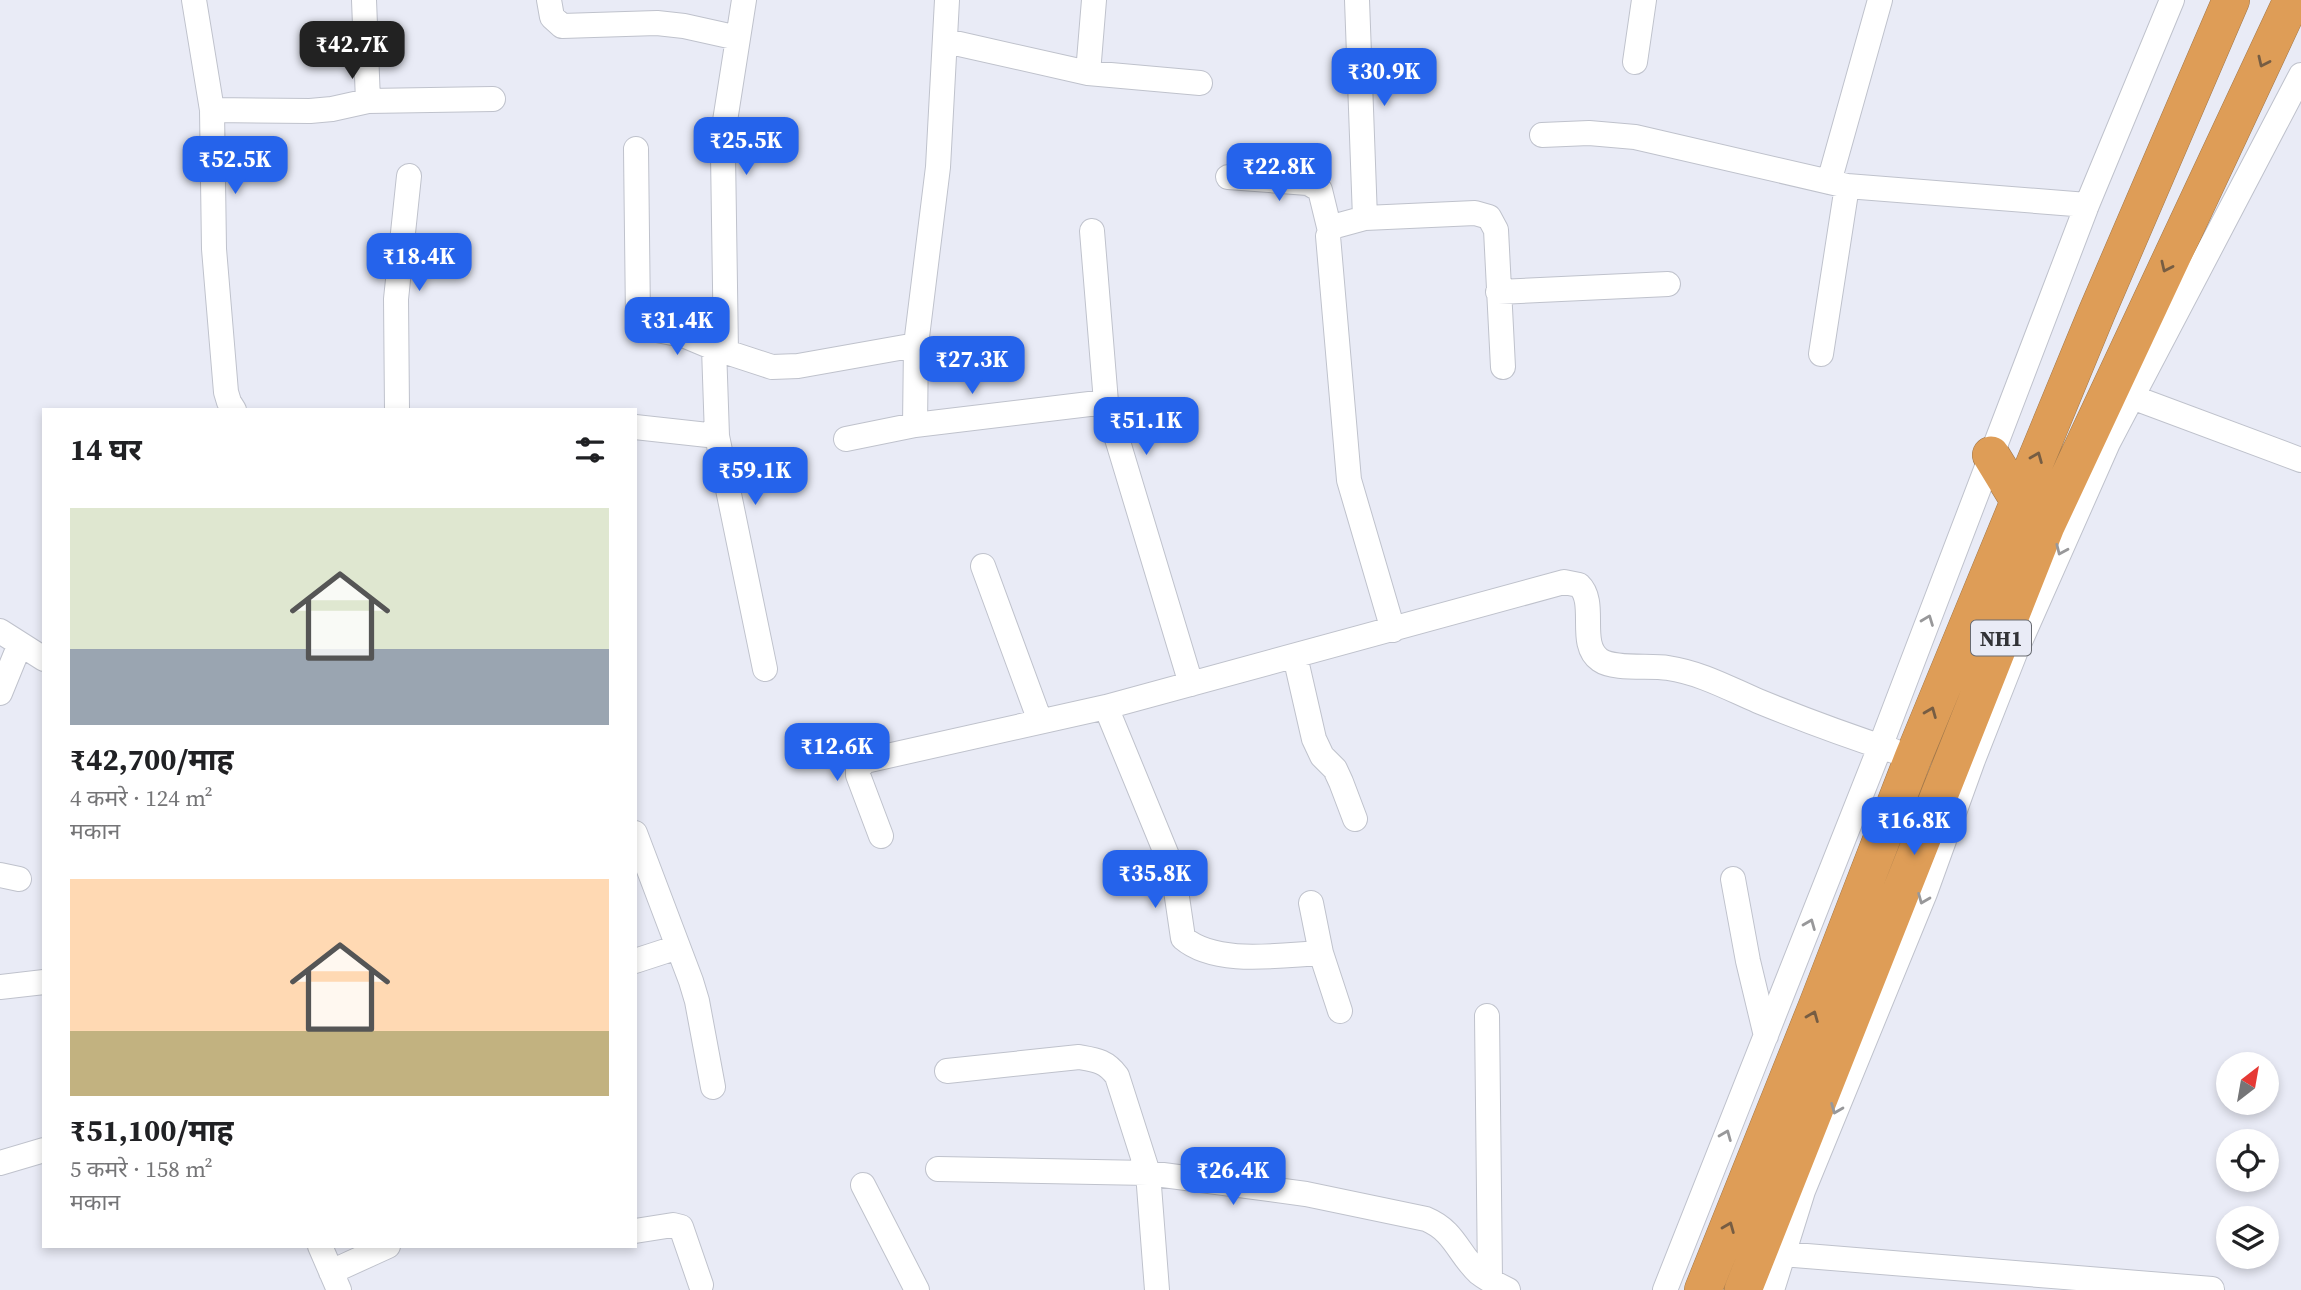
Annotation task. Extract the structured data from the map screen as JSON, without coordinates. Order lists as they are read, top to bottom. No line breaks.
{"streets":{"highway":["NH1"]},"north":"top right","page":{"price":["₹42.7K","₹30.9K","₹25.5K","₹52.5K","₹22.8K","₹18.4K","₹31.4K","₹27.3K","₹51.1K","₹59.1K","₹12.6K","₹16.8K","₹35.8K","₹26.4K"],"heading":"14 घर","list":[{"name":"₹42,700/माह","note":"4 कमरे · 124 m² · मकान"},{"name":"₹51,100/माह","note":"5 कमरे · 158 m² · मकान"}]}}
